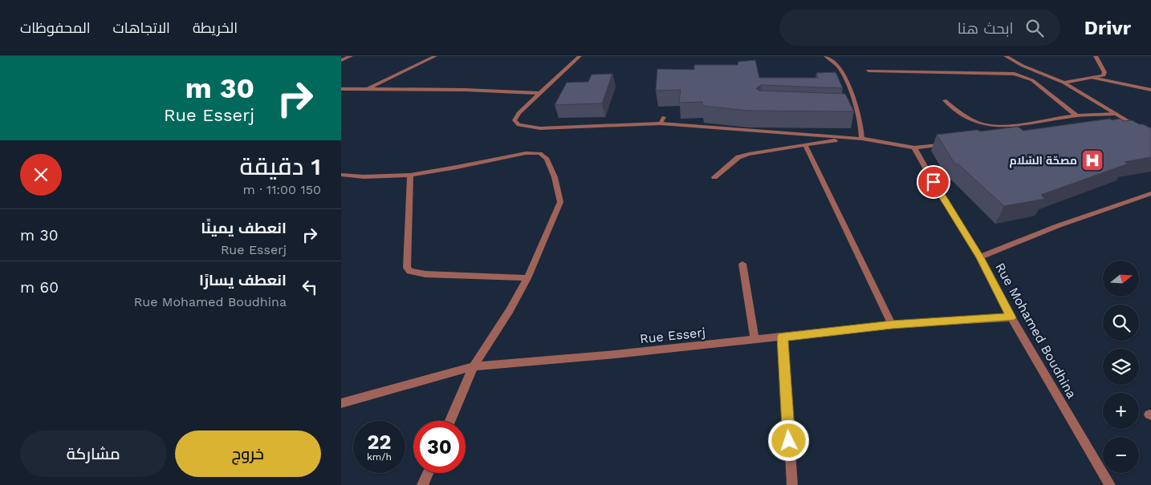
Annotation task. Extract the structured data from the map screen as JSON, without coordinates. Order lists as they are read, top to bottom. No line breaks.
{"streets":{"street":["Rue Mohamed Boudhina","Rue Esserj"]},"crossings":[["Rue Mohamed Boudhina","Rue Esserj"]],"places":{"hospital":["مصحّة السّلام"]},"north":"right","page":{"header":"Drivr","search":"ابحث هنا","nav":["الخريطة","الاتجاهات","المحفوظات"],"turn":["30 m","Rue Esserj"],"heading":["1 دقيقة","150 m · 11:00"],"list":[{"name":"انعطف يمينًا","note":"Rue Esserj","value":"30 m"},{"name":"انعطف يسارًا","note":"Rue Mohamed Boudhina","value":"60 m"}],"map_buttons":["+","−"],"speed":"22 km/h","limit":"30","buttons":["خروج","مشاركة"]}}
